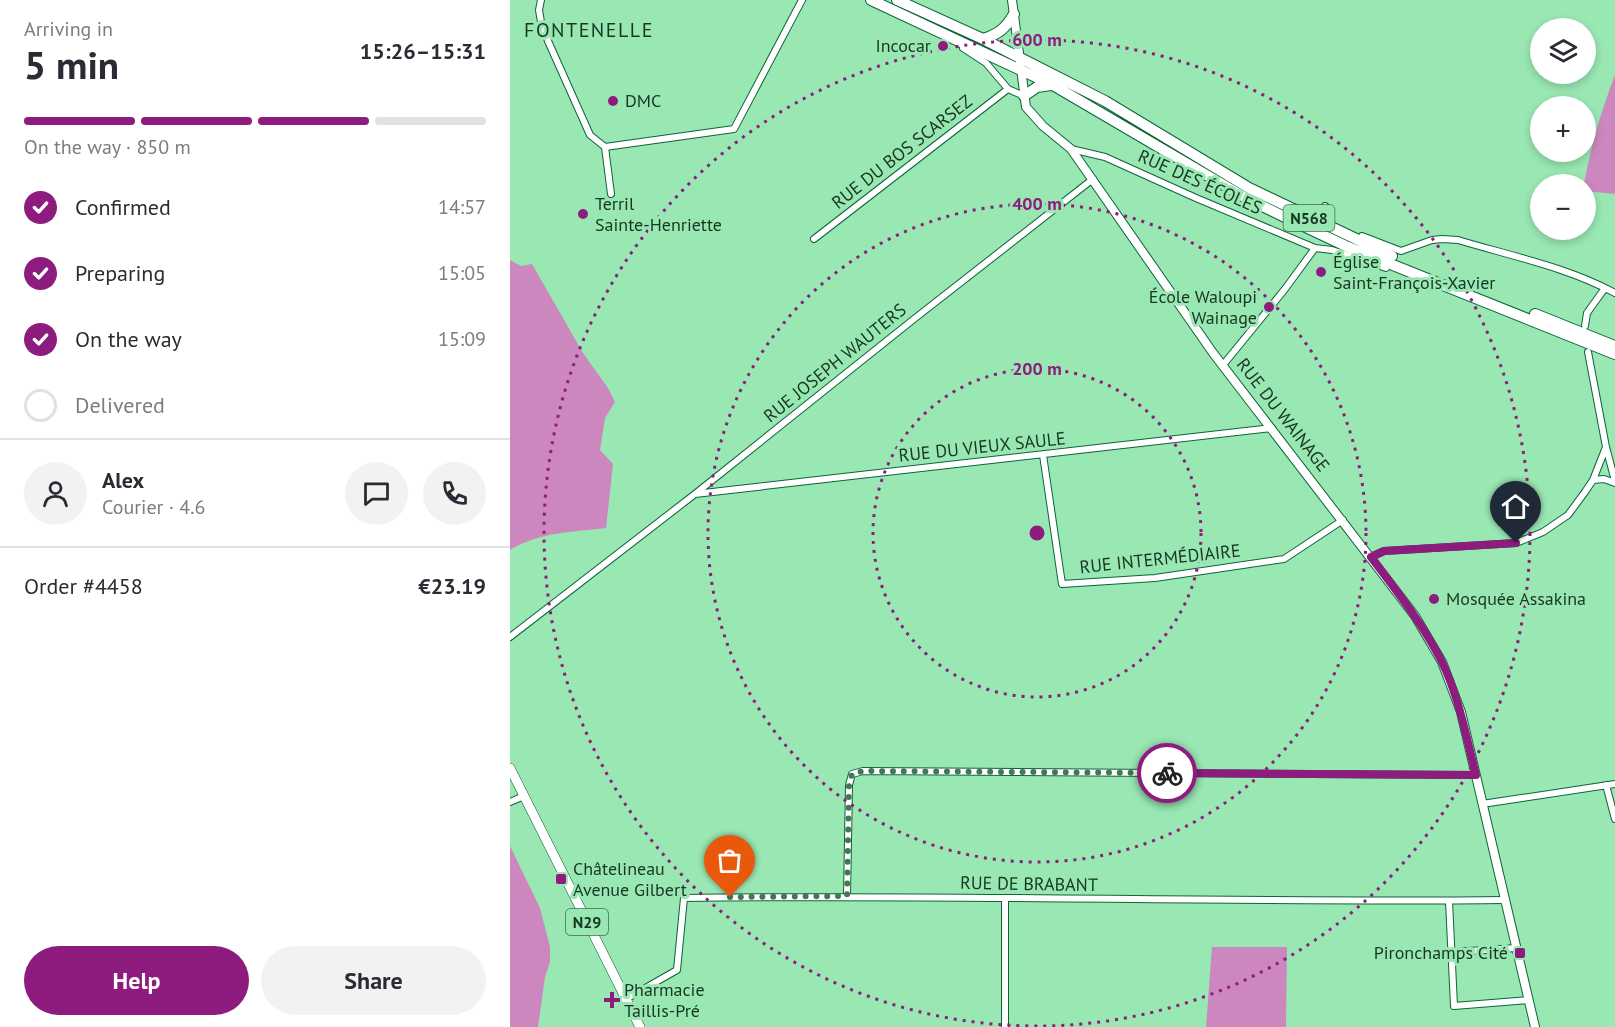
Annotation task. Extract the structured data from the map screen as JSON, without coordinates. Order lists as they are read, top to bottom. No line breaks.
{"streets":{"highway":["N568"],"main road":["N29"],"street":["RUE DU BOS SCARSEZ","RUE DES ÉCOLES","RUE JOSEPH WAUTERS","RUE DU WAINAGE","RUE DU VIEUX SAULE","RUE INTERMÉDIAIRE","RUE DE BRABANT"]},"crossings":[["RUE DES ÉCOLES","RUE DU WAINAGE"],["N568","RUE DU WAINAGE"],["RUE JOSEPH WAUTERS","RUE DU WAINAGE"],["RUE JOSEPH WAUTERS","RUE DU VIEUX SAULE"],["RUE DU WAINAGE","RUE DU VIEUX SAULE"],["RUE DU WAINAGE","RUE INTERMÉDIAIRE"],["RUE DU WAINAGE","RUE DE BRABANT"],["RUE DU VIEUX SAULE","RUE INTERMÉDIAIRE"],["RUE DE BRABANT","N29"]],"districts":["FONTENELLE"],"places":{"other":["Incocar","DMC","Terril Sainte-Henriette","Église Saint-François-Xavier","École Waloupi Wainage","Mosquée Assakina"],"transit":["Châtelineau Avenue Gilbert","Pironchamps Cité"],"health":["Pharmacie Taillis-Pré"]},"page":{"heading":["5 min","Arriving in","15:26–15:31"],"panel":["Alex","Courier · 4.6","Order #4458","€23.19"],"map_buttons":["+","−"],"bar":"On the way · 850 m","list":[["Confirmed","14:57"],["Preparing","15:05"],["On the way","15:09"],"Delivered"],"buttons":["Help","Share"]},"rings":["600 m","400 m","200 m"]}
